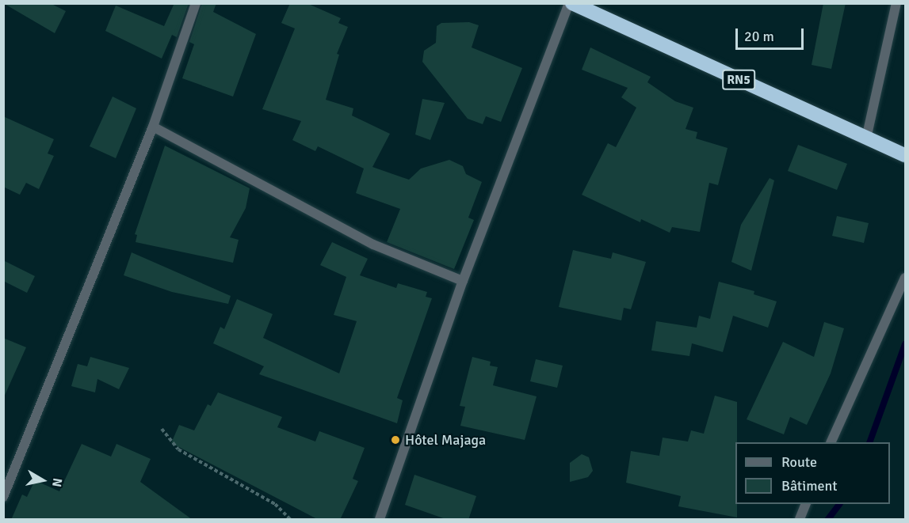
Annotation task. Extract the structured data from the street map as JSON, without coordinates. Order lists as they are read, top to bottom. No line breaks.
{"streets":{"highway":["RN5"]},"places":["Hôtel Majaga"],"legend":["Route","Bâtiment"],"scale_bar":"20 m","north":"right"}
